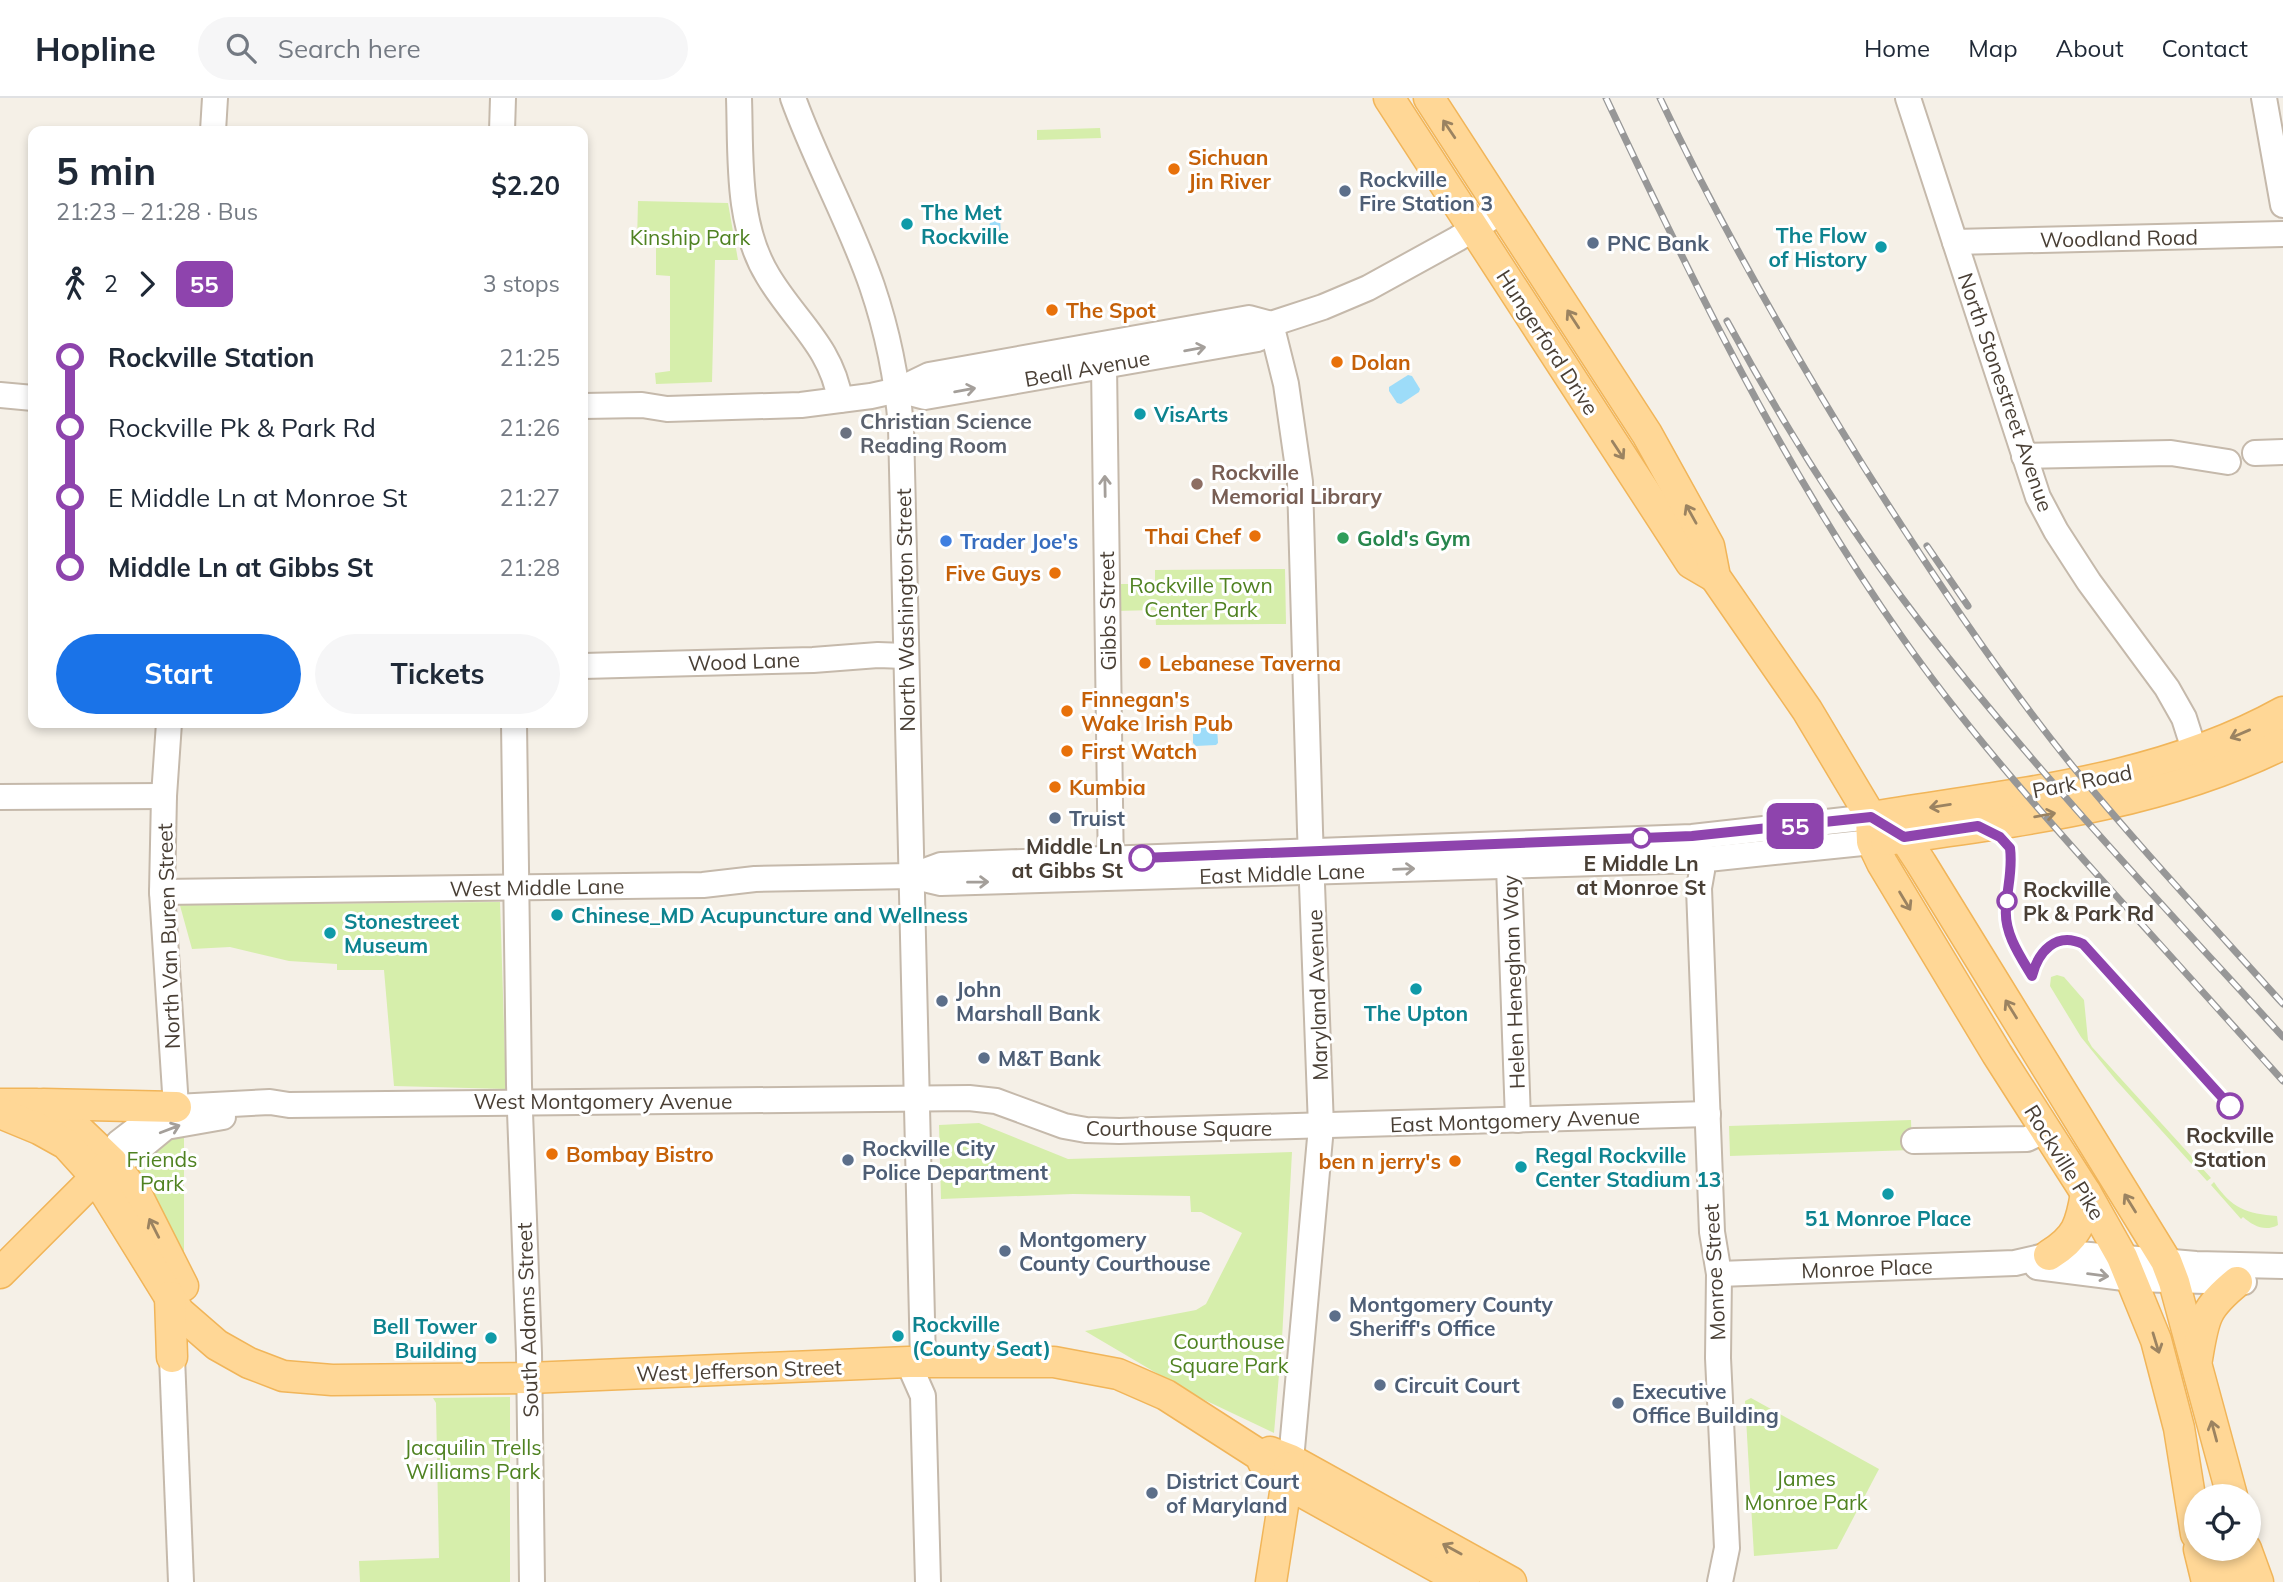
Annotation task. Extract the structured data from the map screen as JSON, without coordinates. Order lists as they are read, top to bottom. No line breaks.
{"streets":{"main road":["Hungerford Drive","Park Road","Maryland Avenue","Rockville Pike","West Jefferson Street"],"street":["Woodland Road","Beall Avenue","North Stonestreet Avenue","North Washington Street","Gibbs Street","Wood Lane","East Middle Lane","West Middle Lane","North Van Buren Street","Helen Heneghan Way","West Montgomery Avenue","East Montgomery Avenue","Courthouse Square","Monroe Place","Monroe Street","South Adams Street"]},"crossings":[["Woodland Road","North Stonestreet Avenue"],["Hungerford Drive","Beall Avenue"],["Hungerford Drive","Park Road"],["Hungerford Drive","East Middle Lane"],["Hungerford Drive","Rockville Pike"],["Beall Avenue","North Washington Street"],["Beall Avenue","Gibbs Street"],["Beall Avenue","Maryland Avenue"],["North Stonestreet Avenue","Park Road"],["North Washington Street","Wood Lane"],["North Washington Street","East Middle Lane"],["North Washington Street","West Middle Lane"],["North Washington Street","West Montgomery Avenue"],["North Washington Street","Courthouse Square"],["North Washington Street","West Jefferson Street"],["Gibbs Street","East Middle Lane"],["Park Road","East Middle Lane"],["Park Road","Rockville Pike"],["East Middle Lane","West Middle Lane"],["East Middle Lane","Helen Heneghan Way"],["East Middle Lane","Maryland Avenue"],["East Middle Lane","Rockville Pike"],["East Middle Lane","Monroe Street"],["West Middle Lane","North Van Buren Street"],["West Middle Lane","South Adams Street"],["North Van Buren Street","West Montgomery Avenue"],["Helen Heneghan Way","East Montgomery Avenue"],["Maryland Avenue","East Montgomery Avenue"],["Maryland Avenue","Courthouse Square"],["Maryland Avenue","West Jefferson Street"],["West Montgomery Avenue","Courthouse Square"],["West Montgomery Avenue","South Adams Street"],["West Montgomery Avenue","West Jefferson Street"],["East Montgomery Avenue","Courthouse Square"],["East Montgomery Avenue","Monroe Street"],["Rockville Pike","Monroe Place"],["Monroe Place","Monroe Street"],["South Adams Street","West Jefferson Street"]],"one_way":["Gibbs Street"],"parks":["Kinship Park","Rockville Town Center Park","Friends Park","Courthouse Square Park","Jacquilin Trells Williams Park","James Monroe Park"],"places":["Sichuan Jin River","Rockville Fire Station 3","The Met Rockville","PNC Bank","The Flow of History","The Spot","Dolan","VisArts","Christian Science Reading Room","Rockville Memorial Library","Thai Chef","Gold's Gym","Trader Joe's","Five Guys","Lebanese Taverna","Finnegan's Wake Irish Pub","First Watch","Kumbia","Truist","E Middle Ln at Monroe St","Middle Ln at Gibbs St","Rockville Pk & Park Rd","Chinese_MD Acupuncture and Wellness","Stonestreet Museum","The Upton","John Marshall Bank","M&T Bank","Rockville Station","Bombay Bistro","Rockville City Police Department","ben n jerry's","Regal Rockville Center Stadium 13","51 Monroe Place","Montgomery County Courthouse","Montgomery County Sheriff's Office","Rockville (County Seat)","Bell Tower Building","Circuit Court","Executive Office Building","District Court of Maryland"],"lines":["bus line 55"],"page":{"header":"Hopline","search":"Search here","nav":["Home","Map","About","Contact"],"on_map":"55","heading":["5 min","21:23 – 21:28 · Bus","$2.20"],"legs":["2","55","3 stops"],"list":[{"name":"Rockville Station","value":"21:25"},{"name":"Rockville Pk & Park Rd","value":"21:26"},{"name":"E Middle Ln at Monroe St","value":"21:27"},{"name":"Middle Ln at Gibbs St","value":"21:28"}],"buttons":["Start","Tickets"]}}
